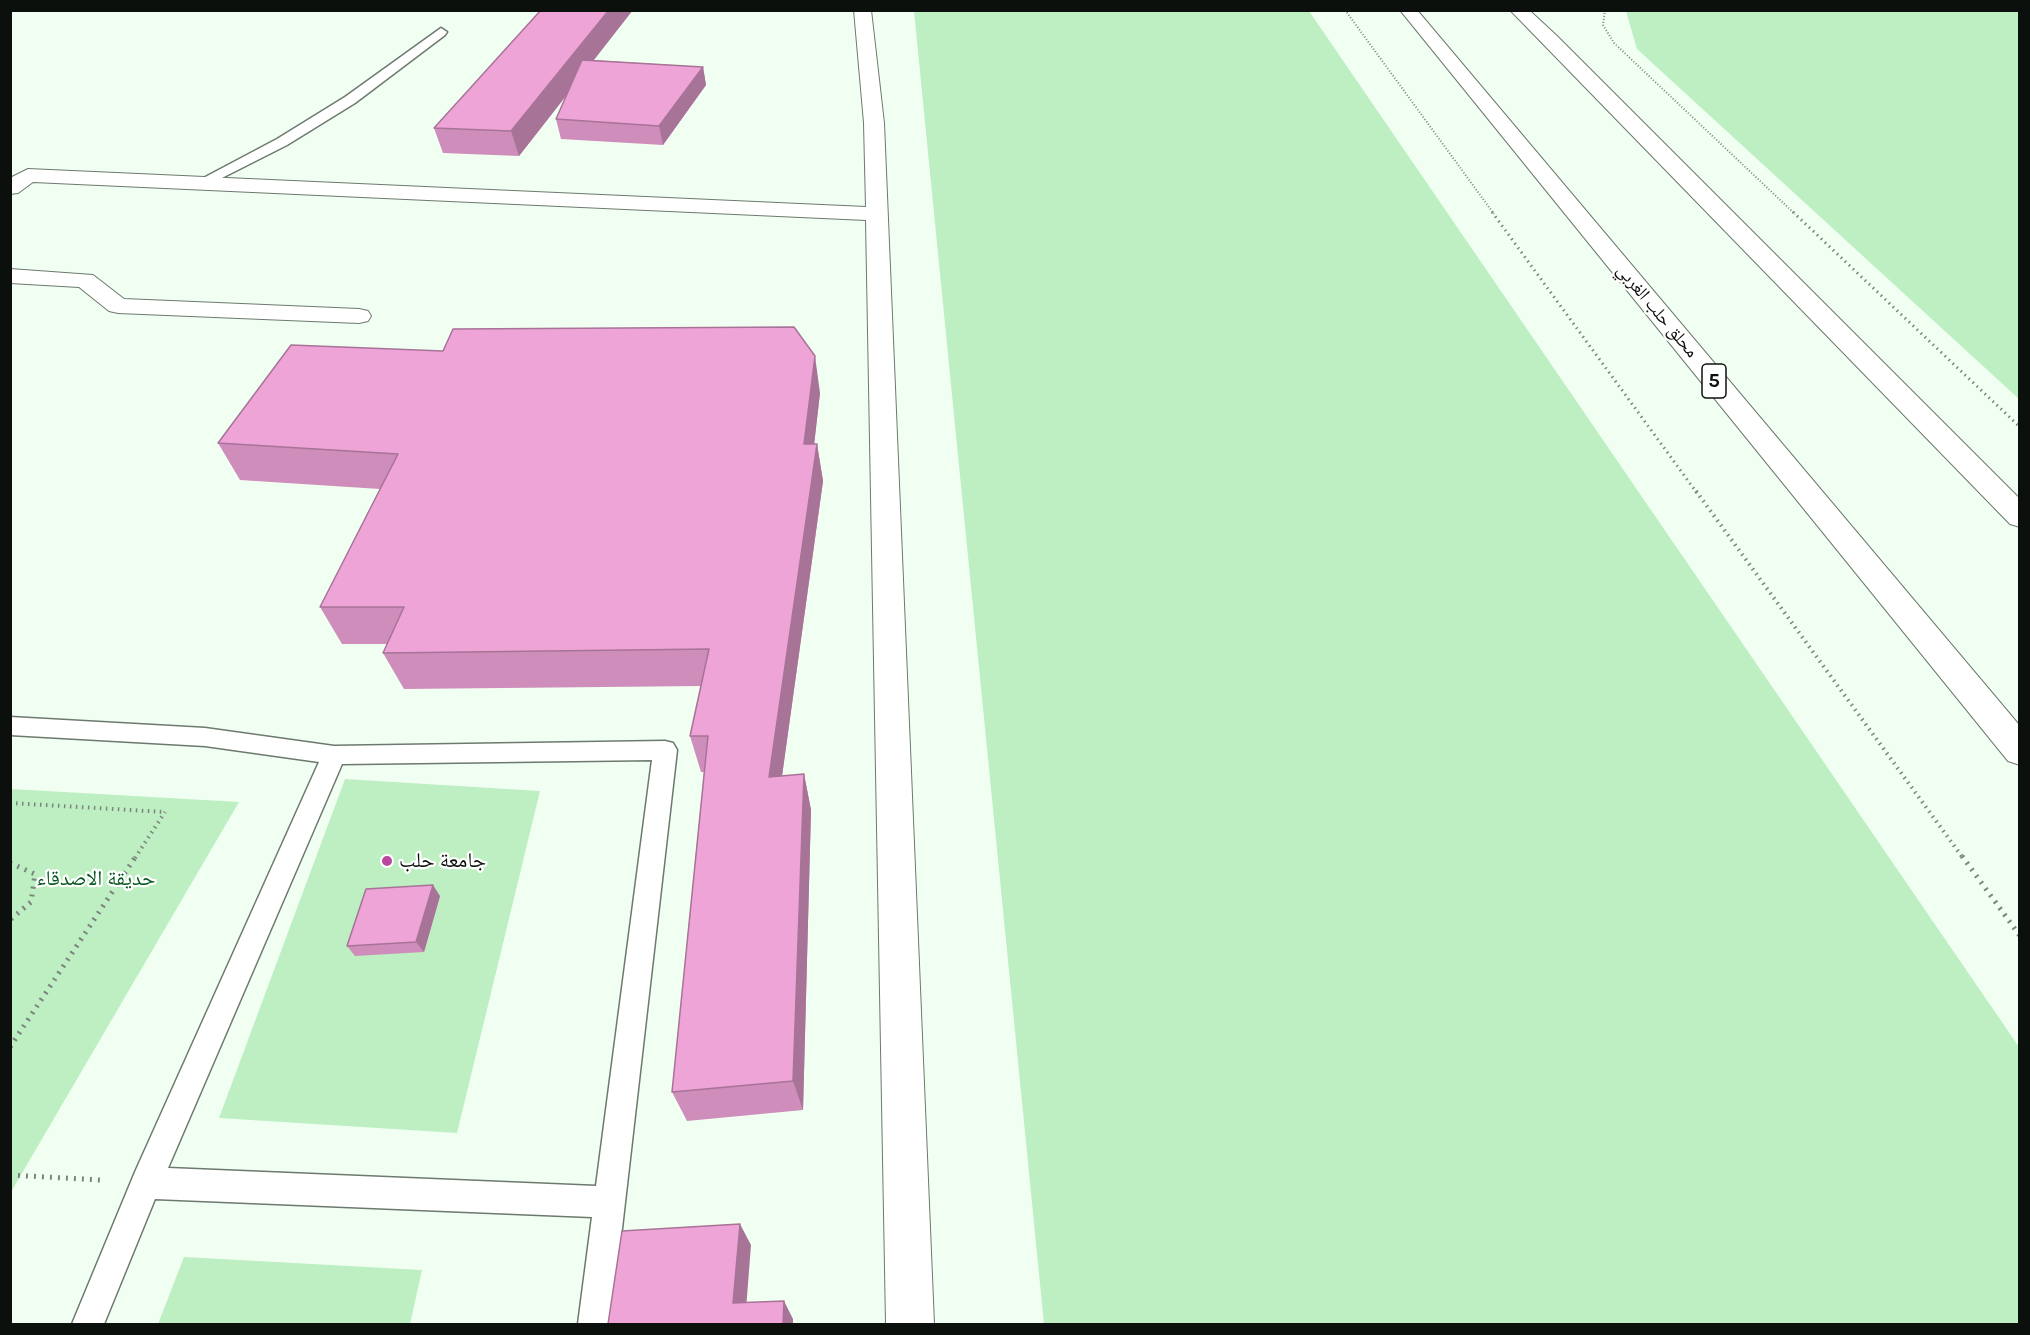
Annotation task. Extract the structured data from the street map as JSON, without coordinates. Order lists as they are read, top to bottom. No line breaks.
{"streets":{"main road":["محلق حلب الغربي","5"]},"parks":["حديقة الاصدقاء"],"places":["جامعة حلب"]}
